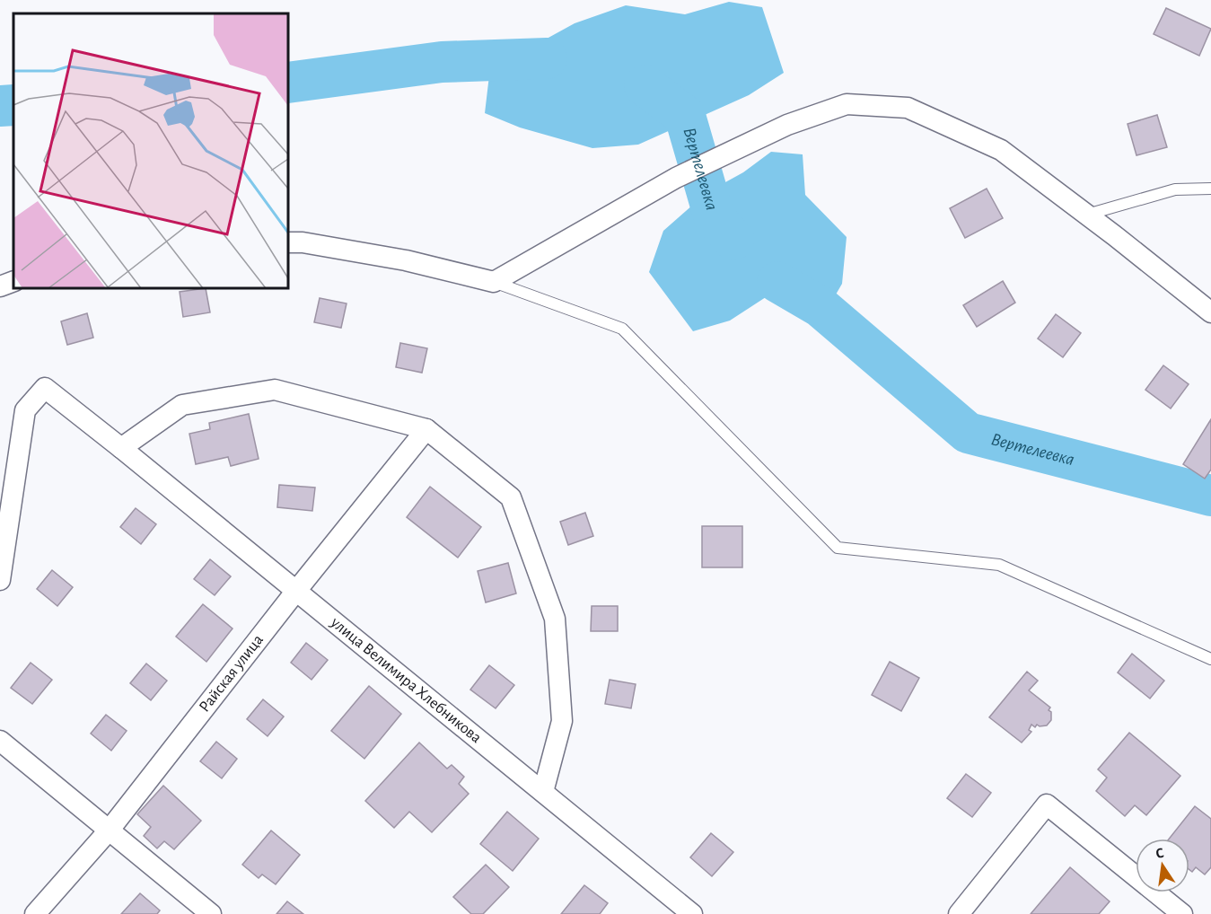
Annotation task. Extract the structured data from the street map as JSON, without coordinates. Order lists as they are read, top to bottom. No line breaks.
{"streets":{"street":["Райская улица","улица Велимира Хлебникова"]},"crossings":[["Райская улица","улица Велимира Хлебникова"]],"water":["Вертелеевка"],"north":"top"}
